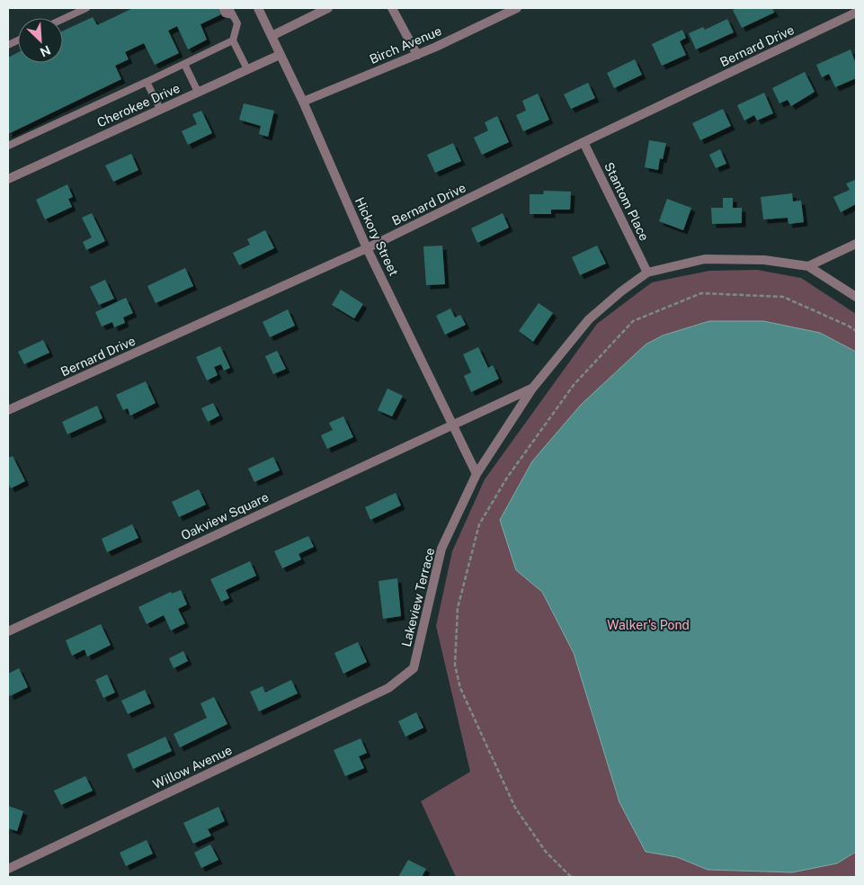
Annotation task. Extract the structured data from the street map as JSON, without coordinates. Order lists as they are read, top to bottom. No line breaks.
{"streets":{"street":["Birch Avenue","Bernard Drive","Cherokee Drive","Stantom Place","Hickory Street","Oakview Square","Lakeview Terrace","Willow Avenue"]},"crossings":[["Birch Avenue","Hickory Street"],["Bernard Drive","Stantom Place"],["Bernard Drive","Hickory Street"],["Cherokee Drive","Hickory Street"],["Stantom Place","Lakeview Terrace"],["Hickory Street","Oakview Square"],["Hickory Street","Lakeview Terrace"],["Oakview Square","Lakeview Terrace"],["Lakeview Terrace","Willow Avenue"]],"parks":["Walker's Pond"],"north":"bottom right"}
